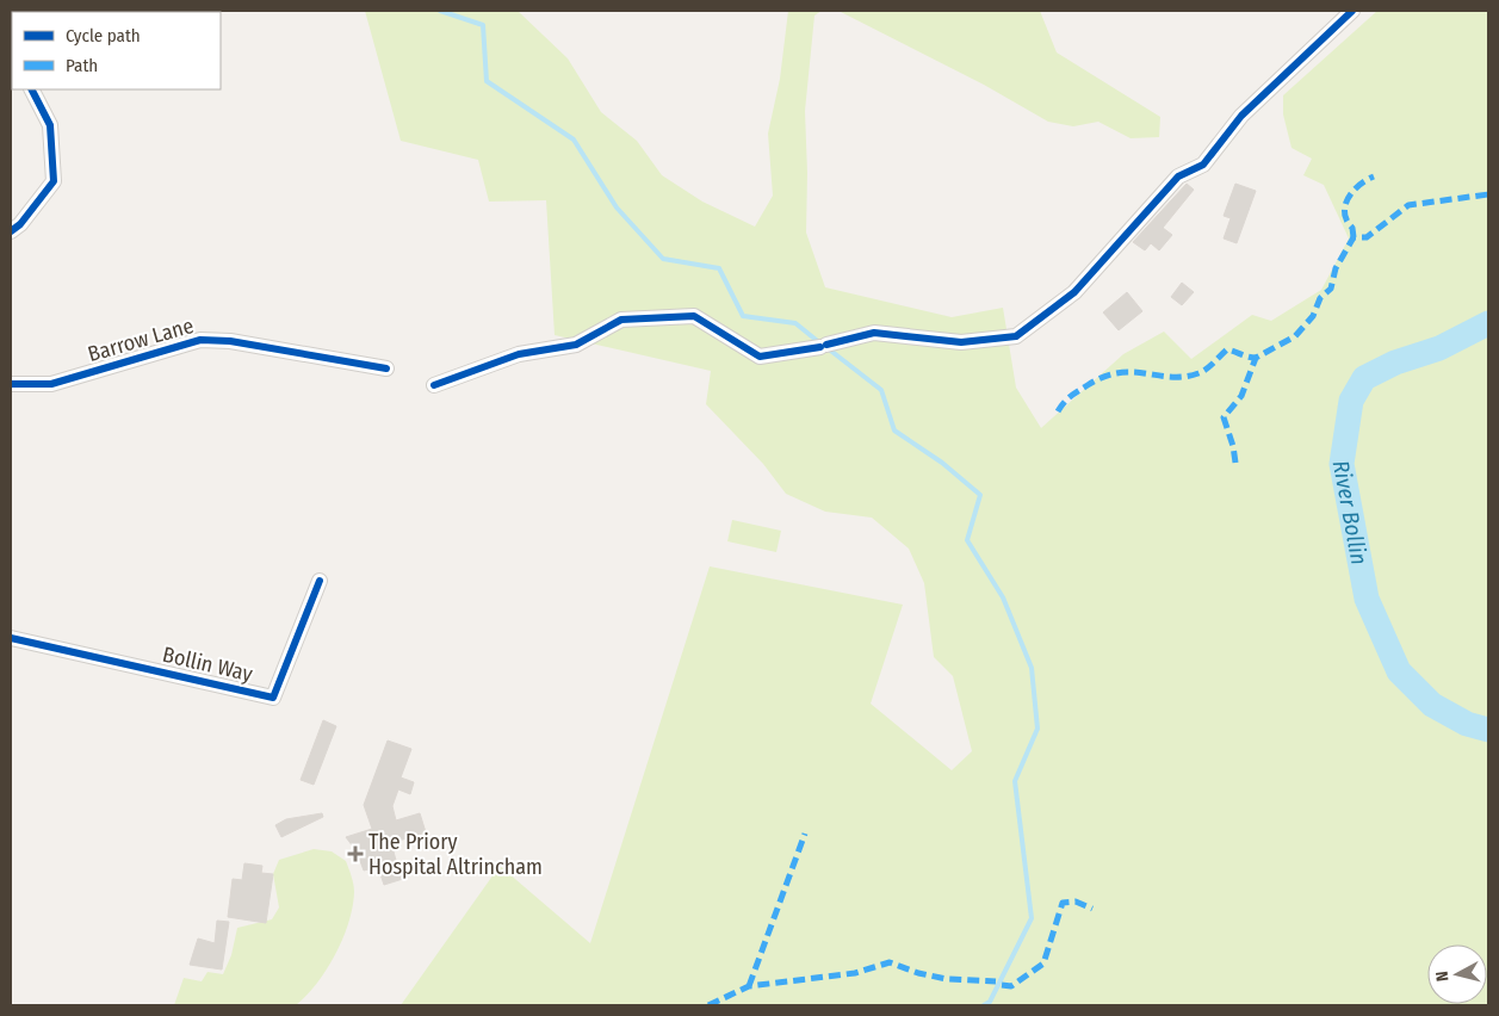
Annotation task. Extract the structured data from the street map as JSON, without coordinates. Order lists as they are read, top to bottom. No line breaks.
{"streets":{"street":["Barrow Lane","Bollin Way"]},"water":["River Bollin"],"places":{"health":["The Priory Hospital Altrincham"]},"legend":["Cycle path","Path"],"north":"left"}
